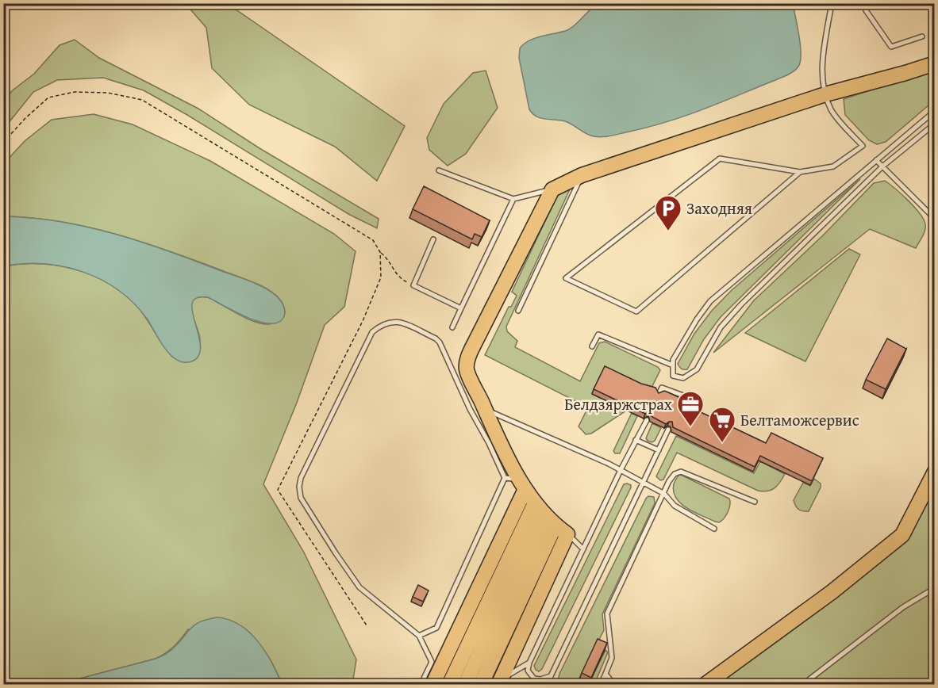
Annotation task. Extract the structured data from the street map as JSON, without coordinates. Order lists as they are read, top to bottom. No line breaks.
{"places":{"parking":["Заходняя"],"office":["Белдзяржстрах"],"supermarket":["Белтаможсервис"]}}
